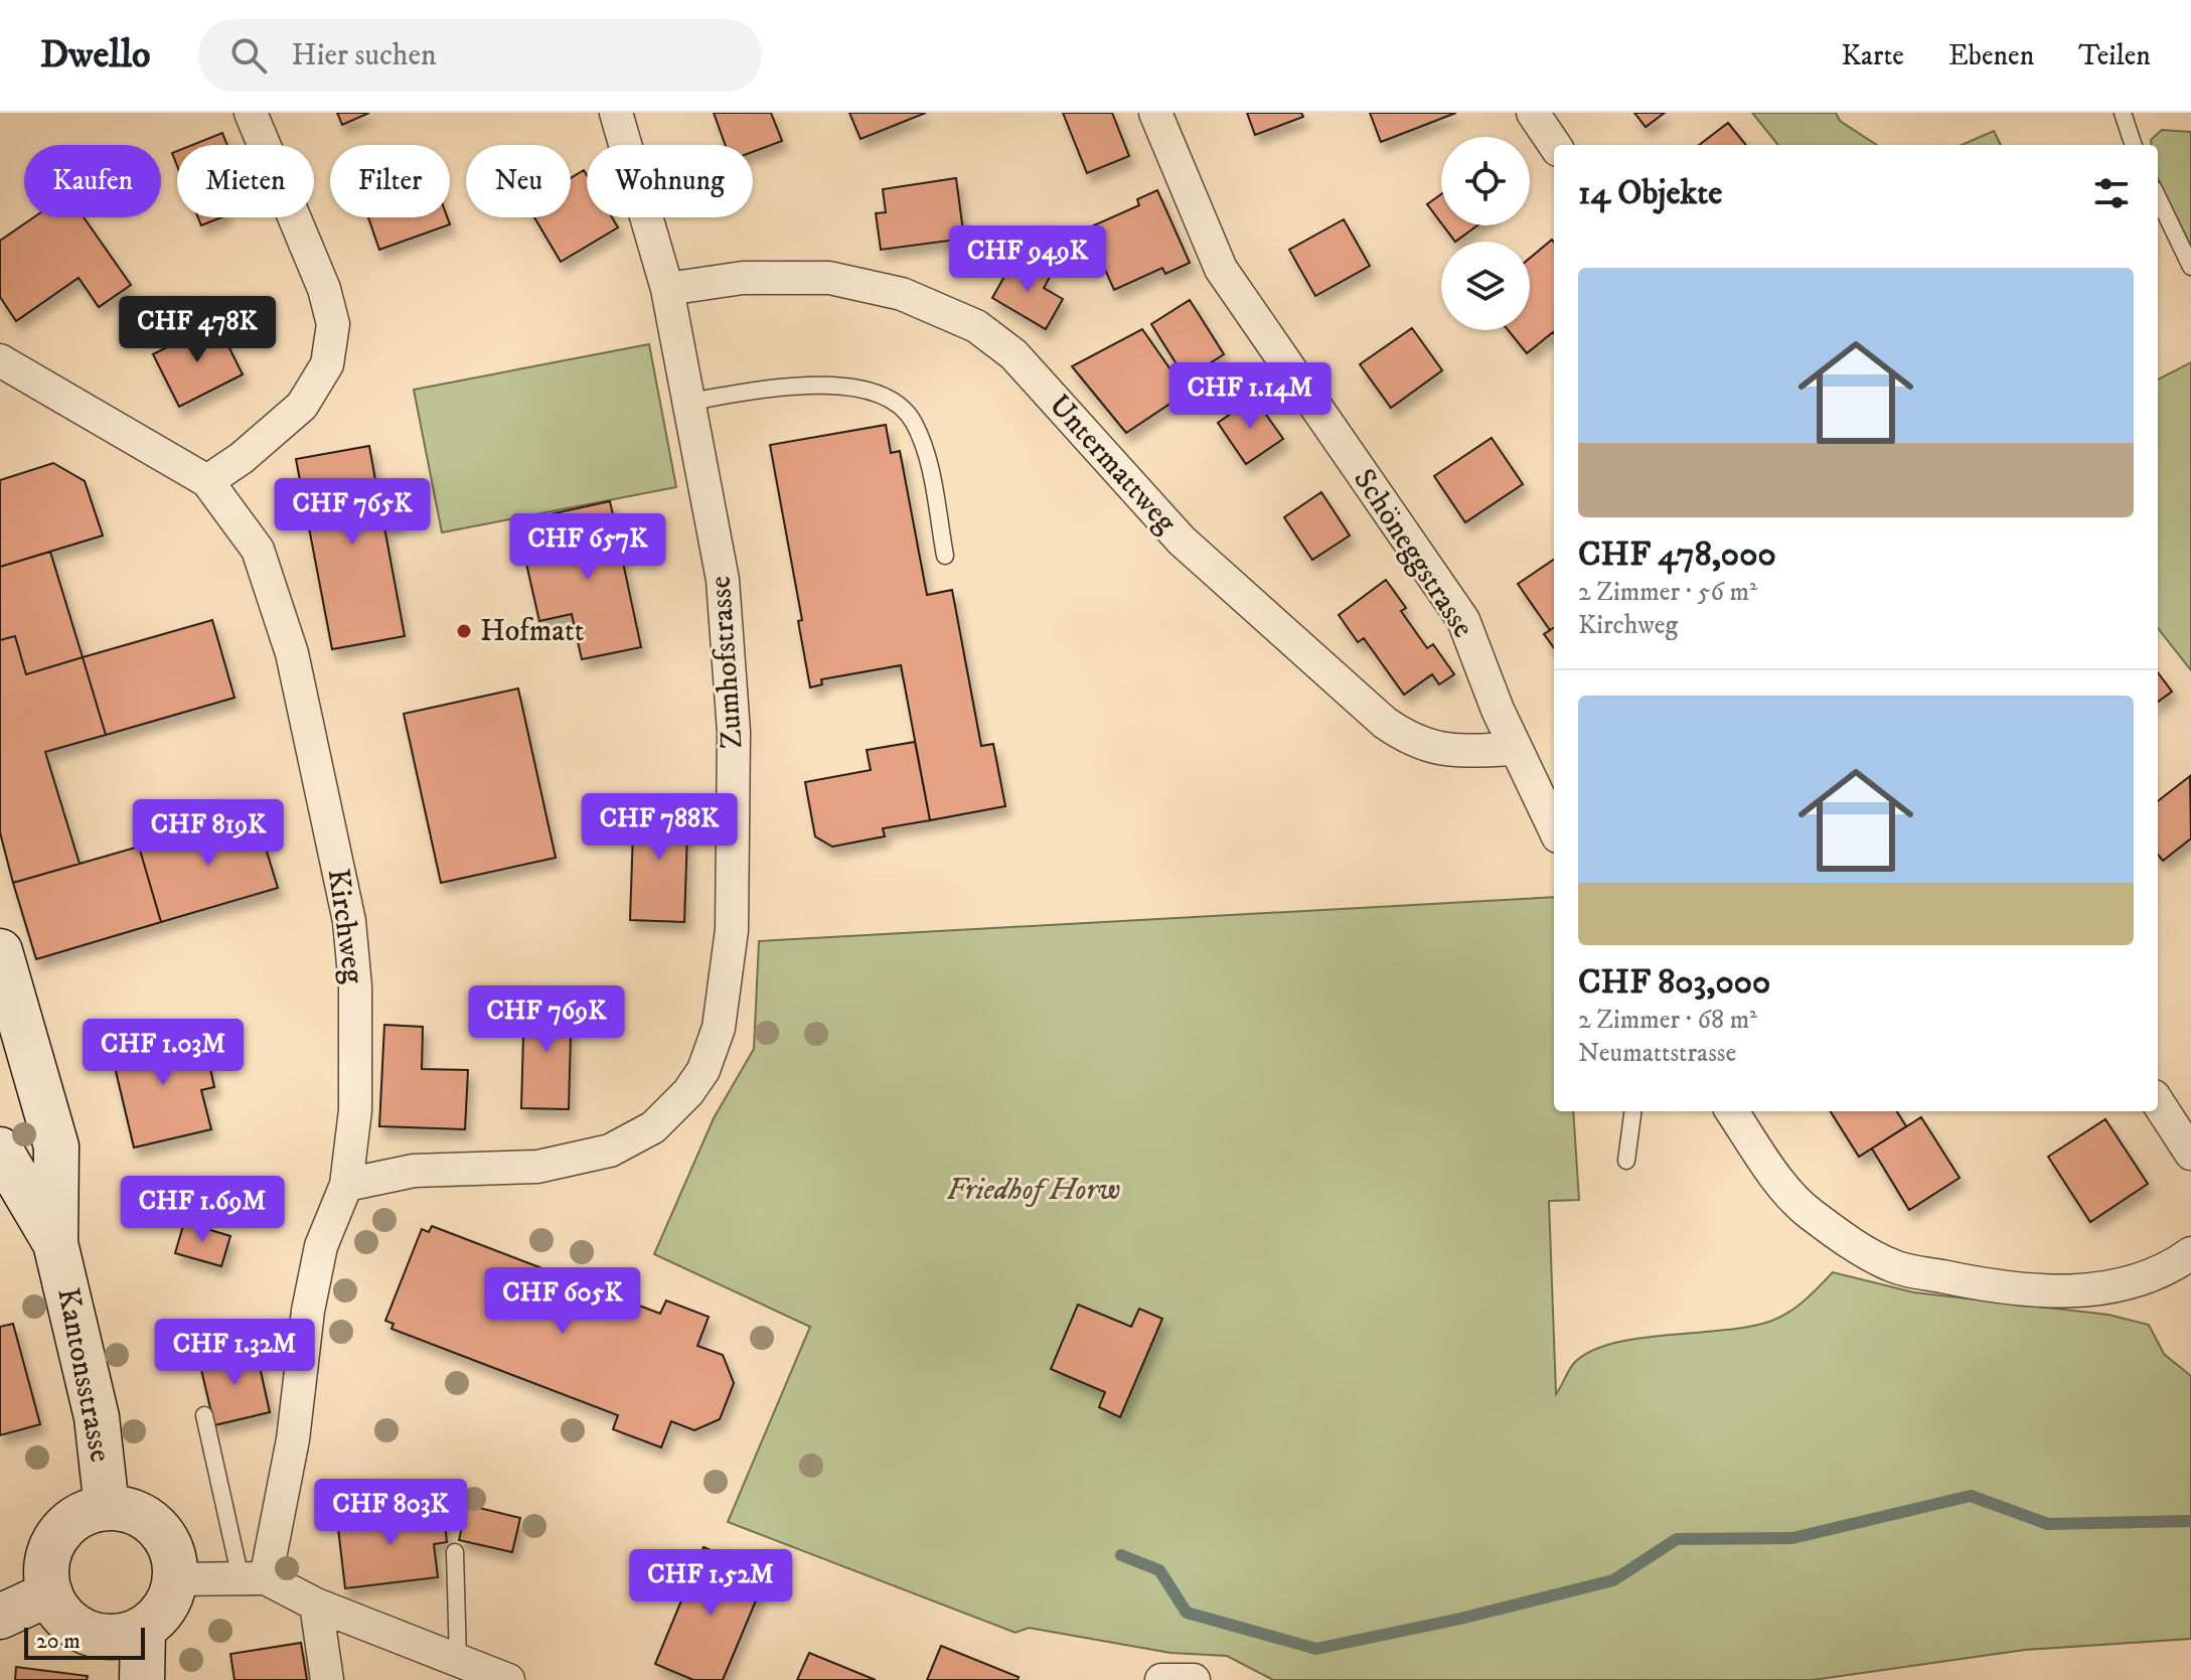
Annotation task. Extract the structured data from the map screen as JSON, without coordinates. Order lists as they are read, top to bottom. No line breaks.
{"streets":{"main road":["Kantonsstrasse"],"street":["Untermattweg","Schöneggstrasse","Zumhofstrasse","Kirchweg"]},"crossings":[["Untermattweg","Schöneggstrasse"],["Untermattweg","Zumhofstrasse"],["Zumhofstrasse","Kirchweg"]],"parks":["Friedhof Horw"],"places":["Hofmatt"],"scale_bar":"20 m","page":{"header":"Dwello","search":"Hier suchen","nav":["Karte","Ebenen","Teilen"],"chip":["Kaufen","Mieten","Filter","Neu","Wohnung"],"heading":"14 Objekte","price":["CHF 949K","CHF 478K","CHF 1.14M","CHF 765K","CHF 657K","CHF 788K","CHF 819K","CHF 769K","CHF 1.03M","CHF 1.69M","CHF 605K","CHF 1.32M","CHF 803K","CHF 1.52M"],"list":[{"name":"CHF 478,000","note":"2 Zimmer · 56 m² · Kirchweg"},{"name":"CHF 803,000","note":"2 Zimmer · 68 m² · Neumattstrasse"}],"scale":"20 m"}}
